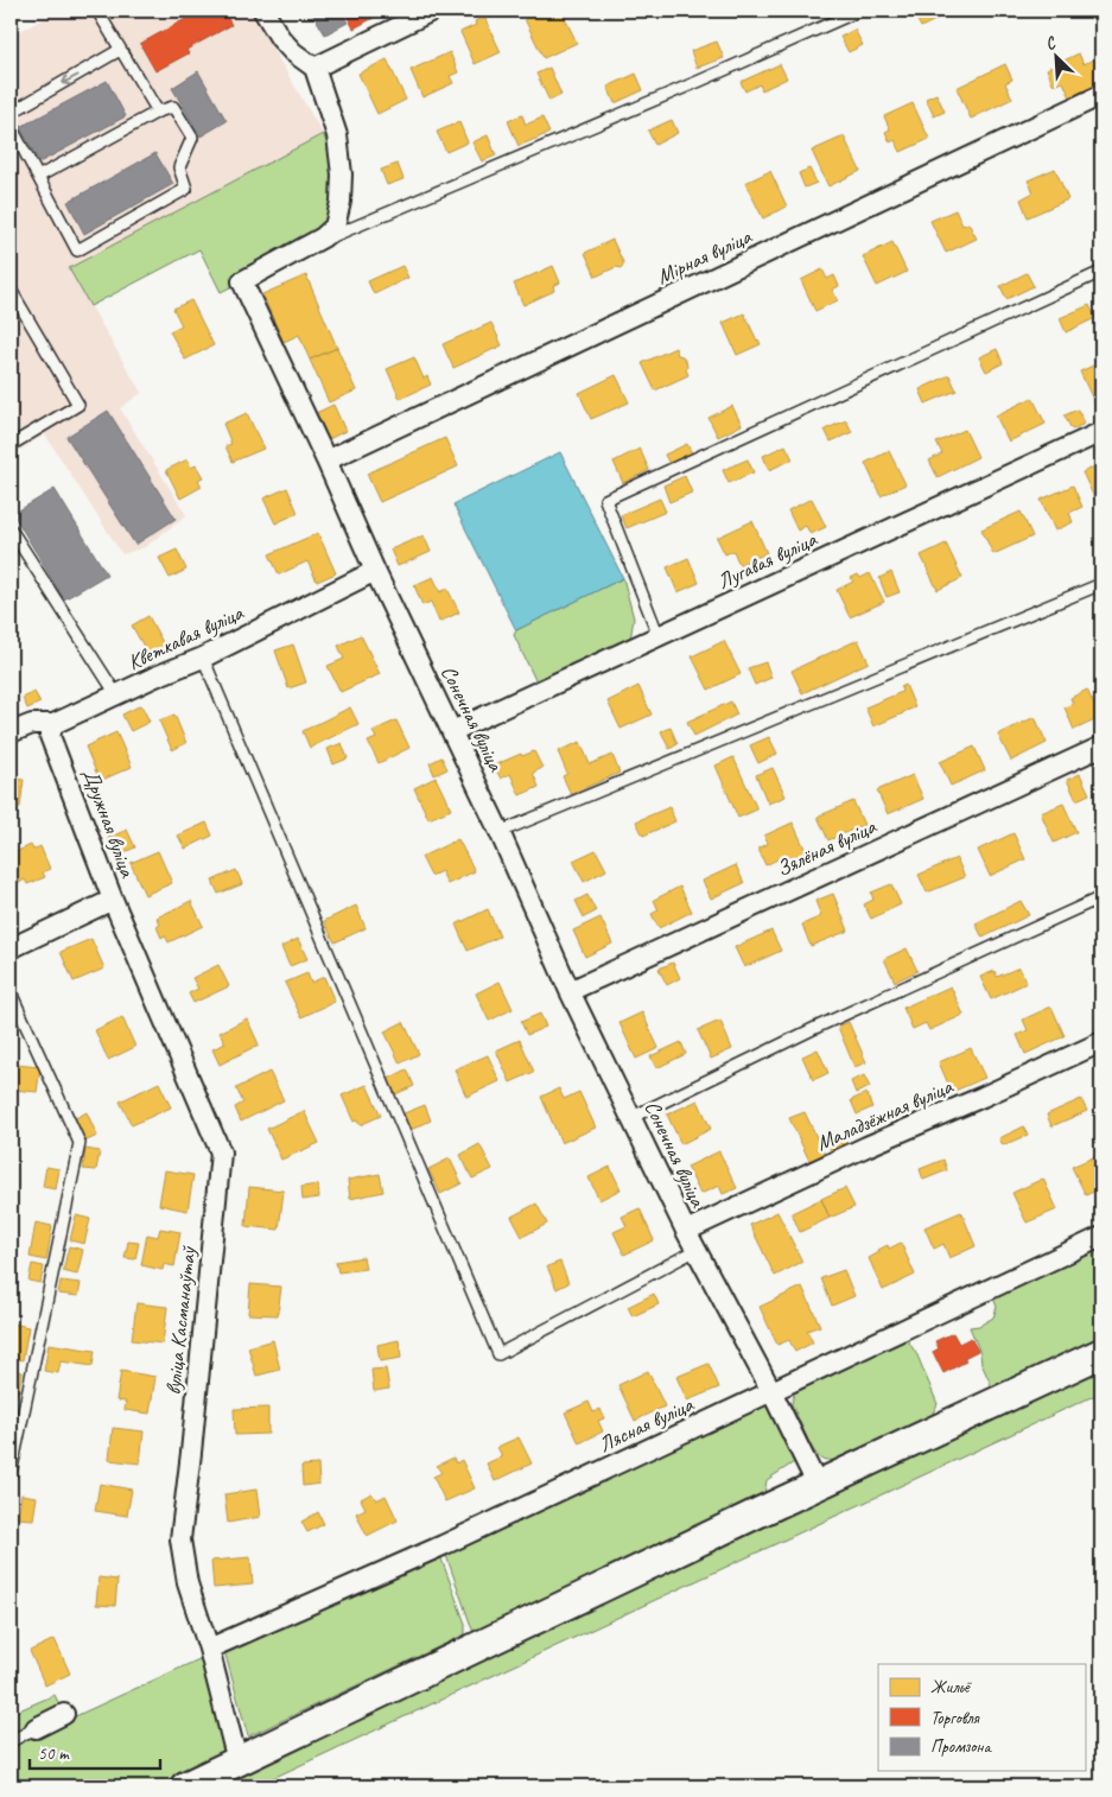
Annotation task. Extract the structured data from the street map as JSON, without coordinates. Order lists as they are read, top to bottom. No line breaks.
{"streets":{"street":["Мірная вуліца","Лугавая вуліца","Кветкавая вуліца","Сонечная вуліца","Дружная вуліца","Зялёная вуліца","Маладзёжная вуліца","вуліца Касманаўтаў","Лясная вуліца"]},"crossings":[["Мірная вуліца","Сонечная вуліца"],["Лугавая вуліца","Сонечная вуліца"],["Кветкавая вуліца","Сонечная вуліца"],["Кветкавая вуліца","Дружная вуліца"],["Сонечная вуліца","Зялёная вуліца"],["Сонечная вуліца","Маладзёжная вуліца"],["Сонечная вуліца","Лясная вуліца"],["Дружная вуліца","вуліца Касманаўтаў"],["вуліца Касманаўтаў","Лясная вуліца"]],"legend":["Жильё","Торговля","Промзона"],"scale_bar":"50 m","north":"top left"}
